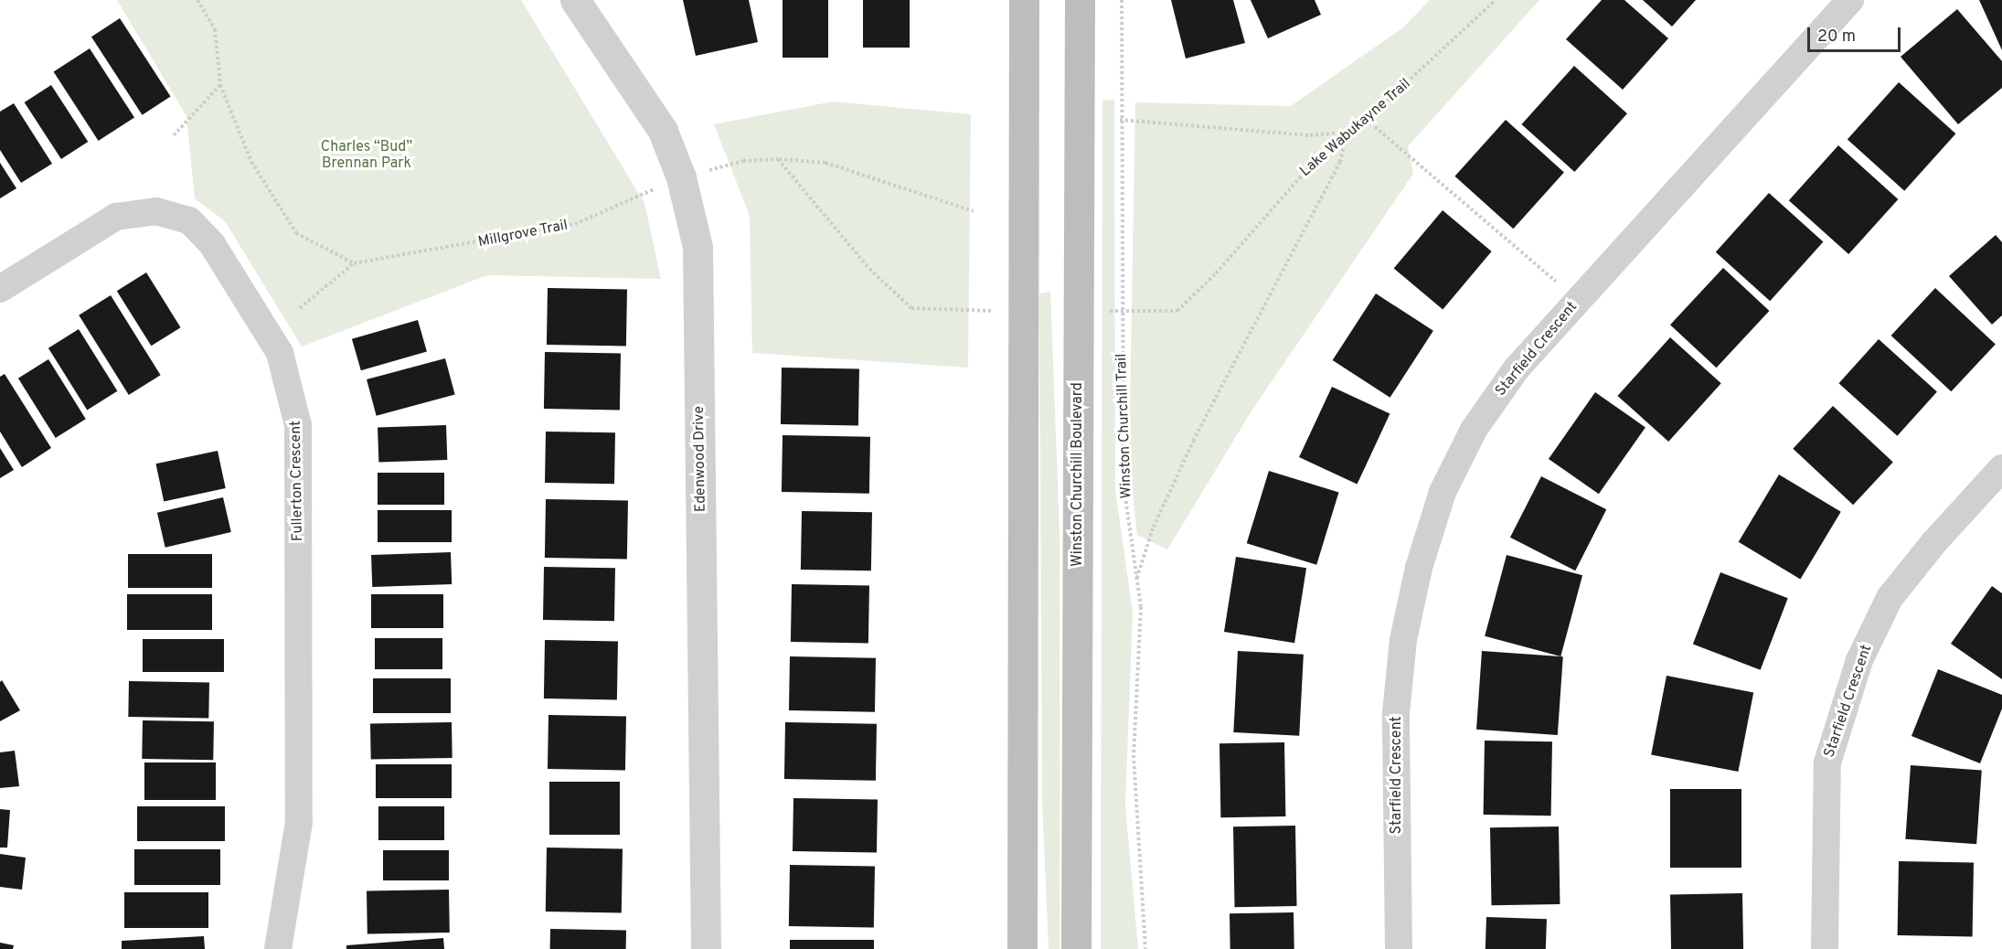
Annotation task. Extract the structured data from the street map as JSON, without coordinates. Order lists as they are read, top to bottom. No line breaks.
{"streets":{"main road":["Winston Churchill Boulevard"],"street":["Starfield Crescent","Edenwood Drive","Fullerton Crescent"],"path":["Lake Wabukayne Trail","Millgrove Trail","Winston Churchill Trail"]},"crossings":[["Millgrove Trail","Edenwood Drive"]],"parks":["Charles “Bud” Brennan Park"],"scale_bar":"20 m"}
